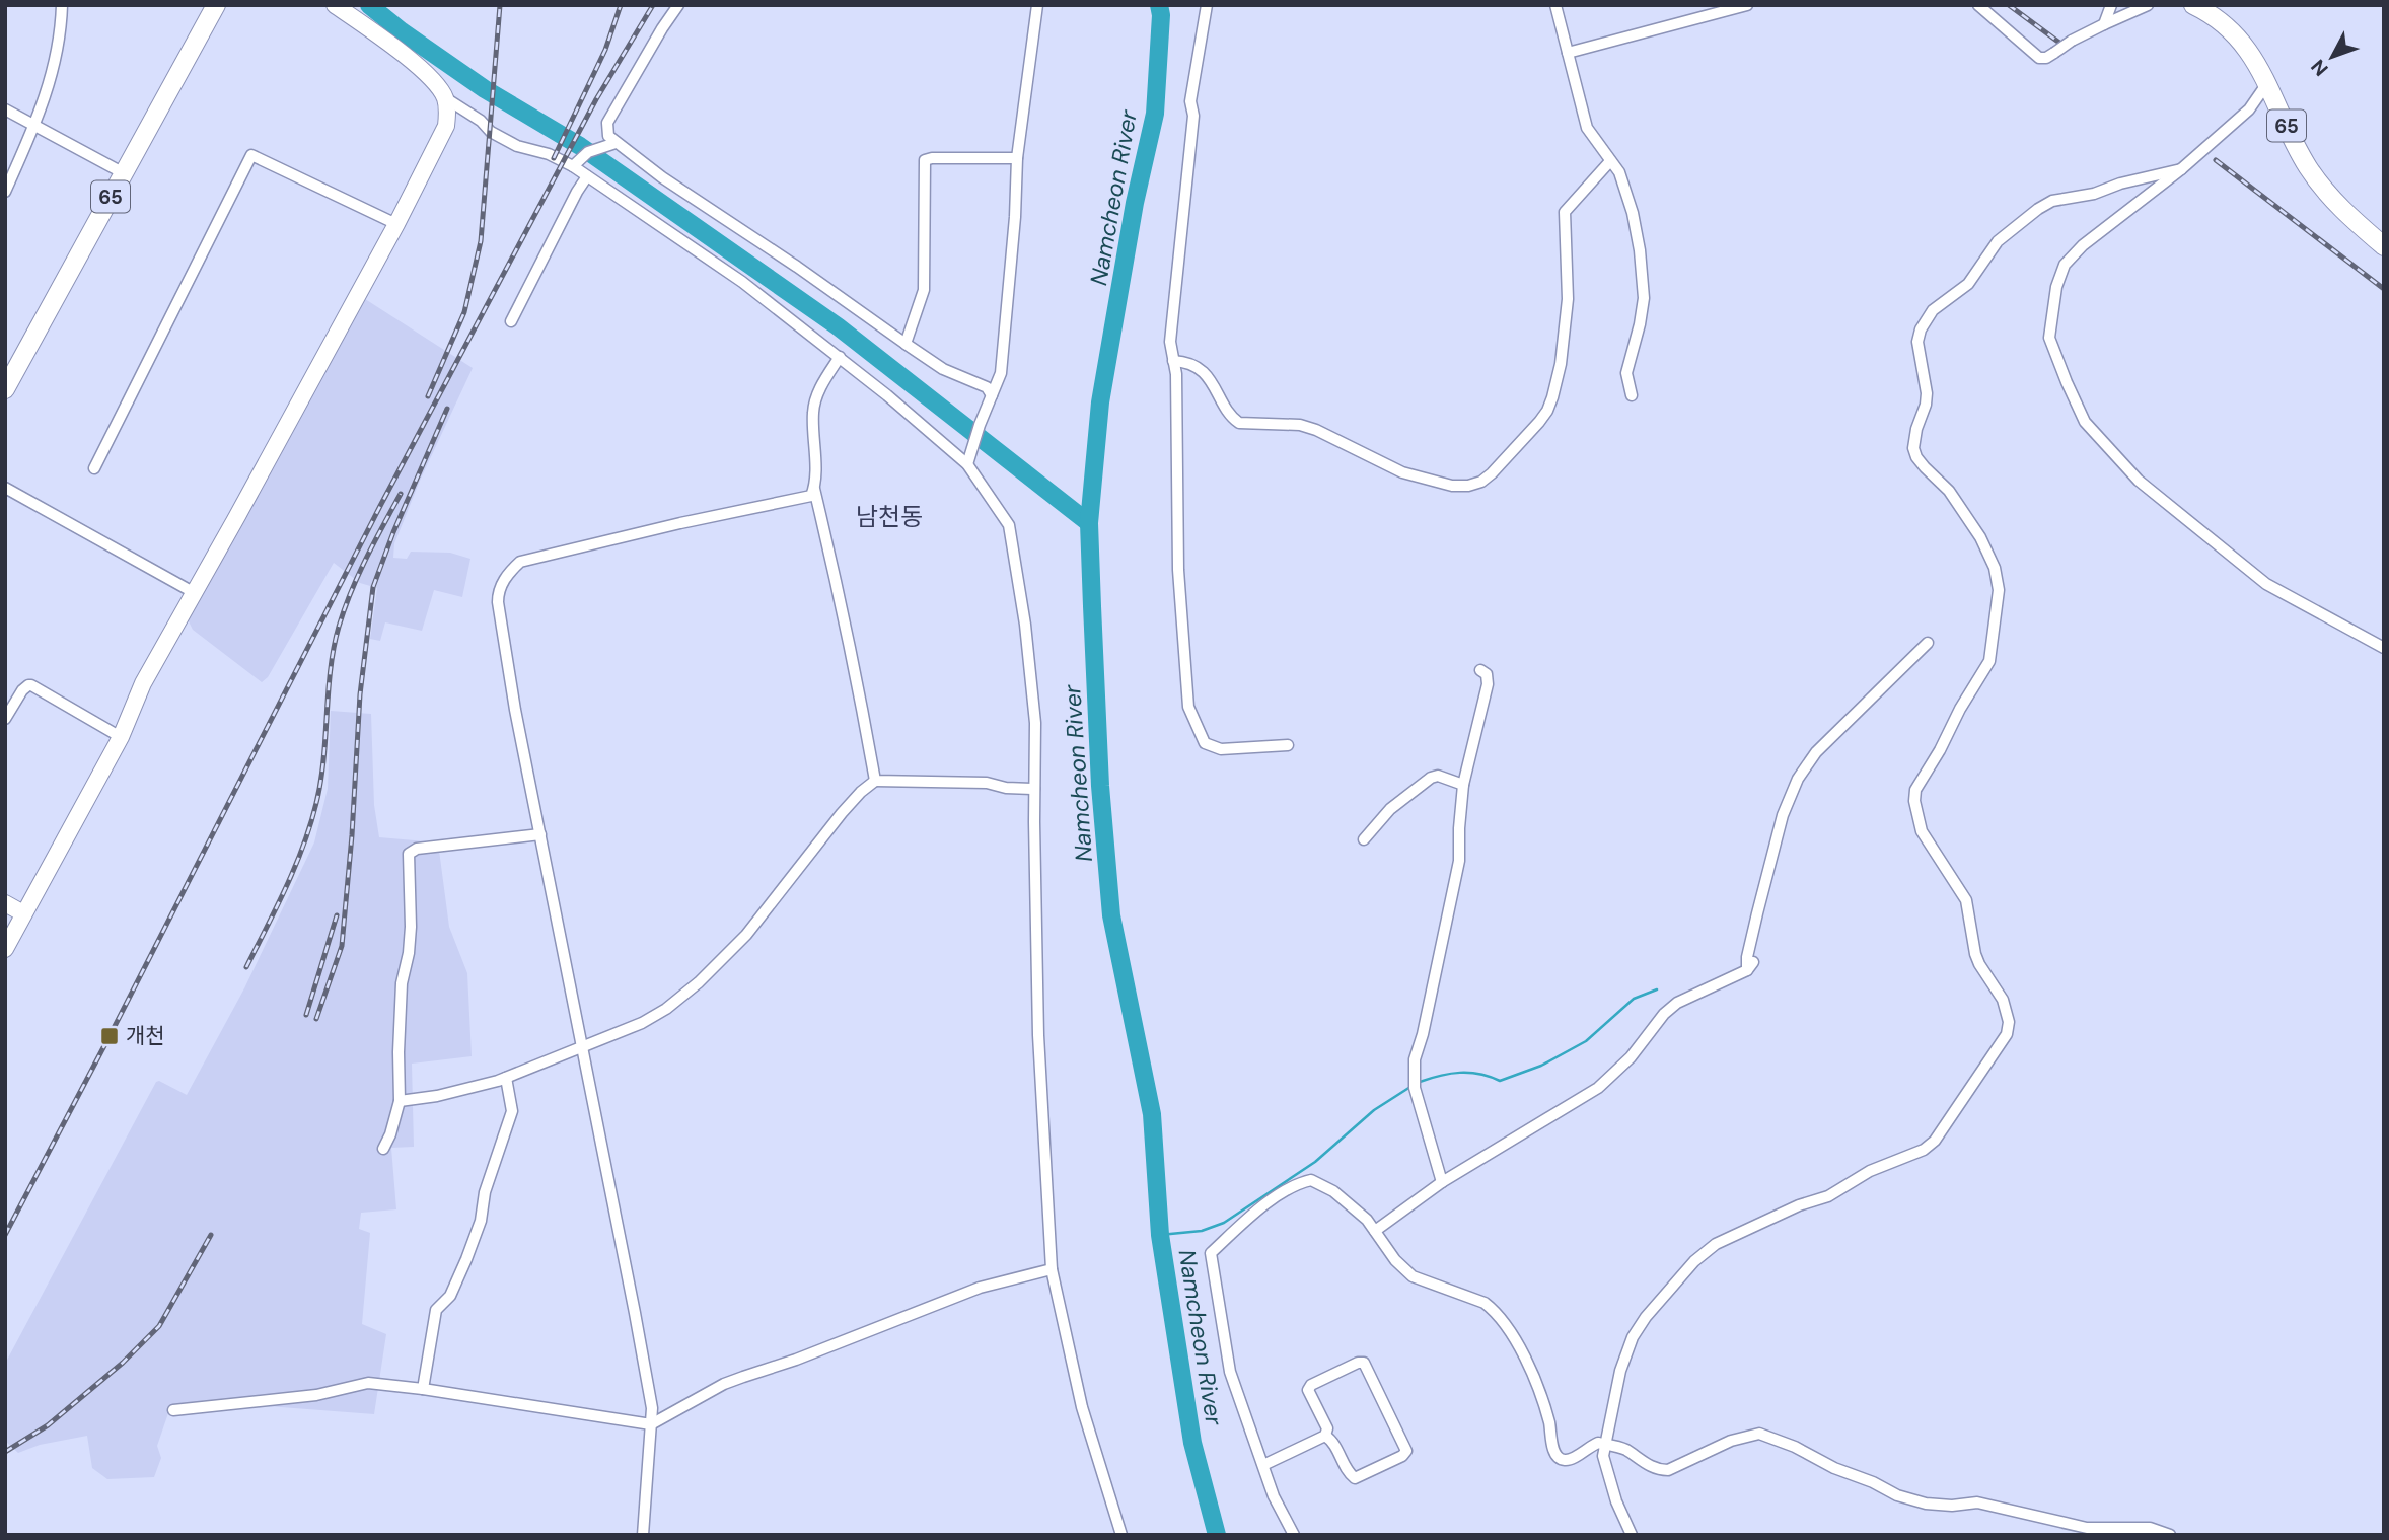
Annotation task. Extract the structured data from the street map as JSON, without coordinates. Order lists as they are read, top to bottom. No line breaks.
{"streets":{"main road":["65"]},"districts":["남천동"],"water":["Namcheon River"],"places":{"transit":["개천"]},"north":"bottom left"}
